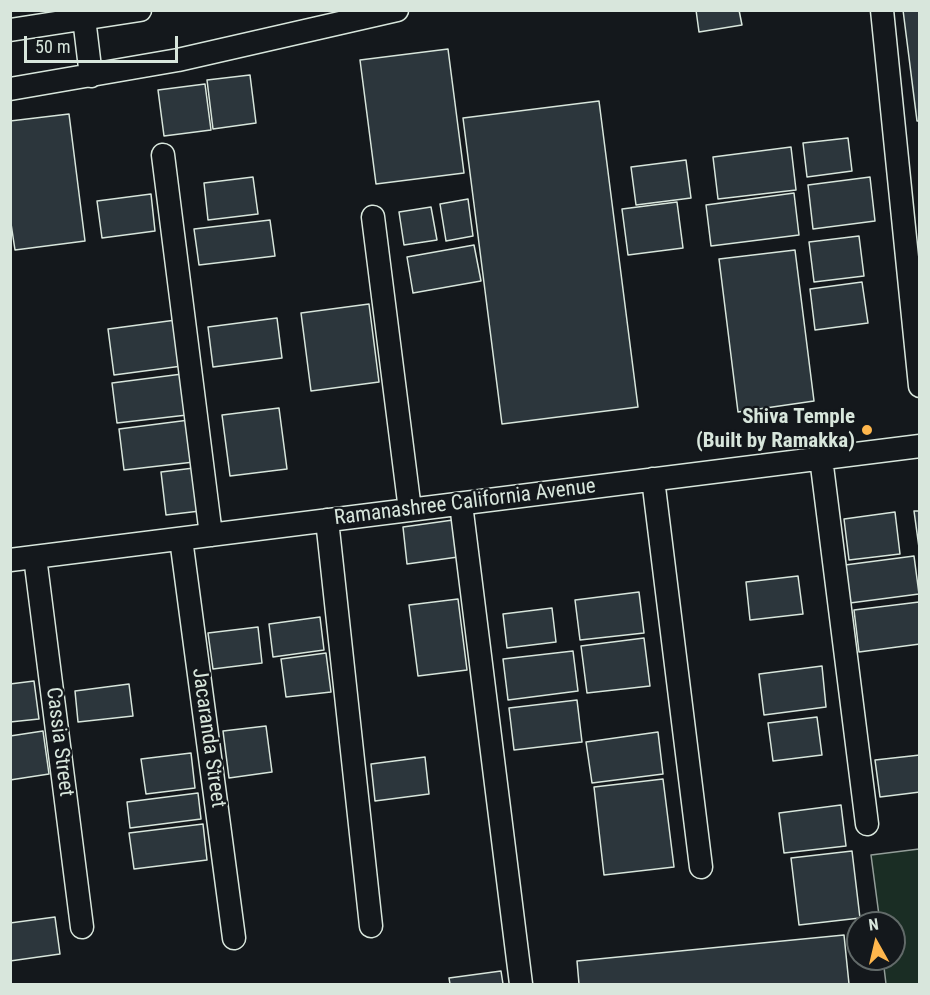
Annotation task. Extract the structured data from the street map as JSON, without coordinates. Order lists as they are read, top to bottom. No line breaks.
{"streets":{"street":["Ramanashree California Avenue","Jacaranda Street","Cassia Street"]},"crossings":[["Ramanashree California Avenue","Jacaranda Street"],["Ramanashree California Avenue","Cassia Street"]],"places":["Shiva Temple (Built by Ramakka)"],"scale_bar":"50 m","north":"top"}
